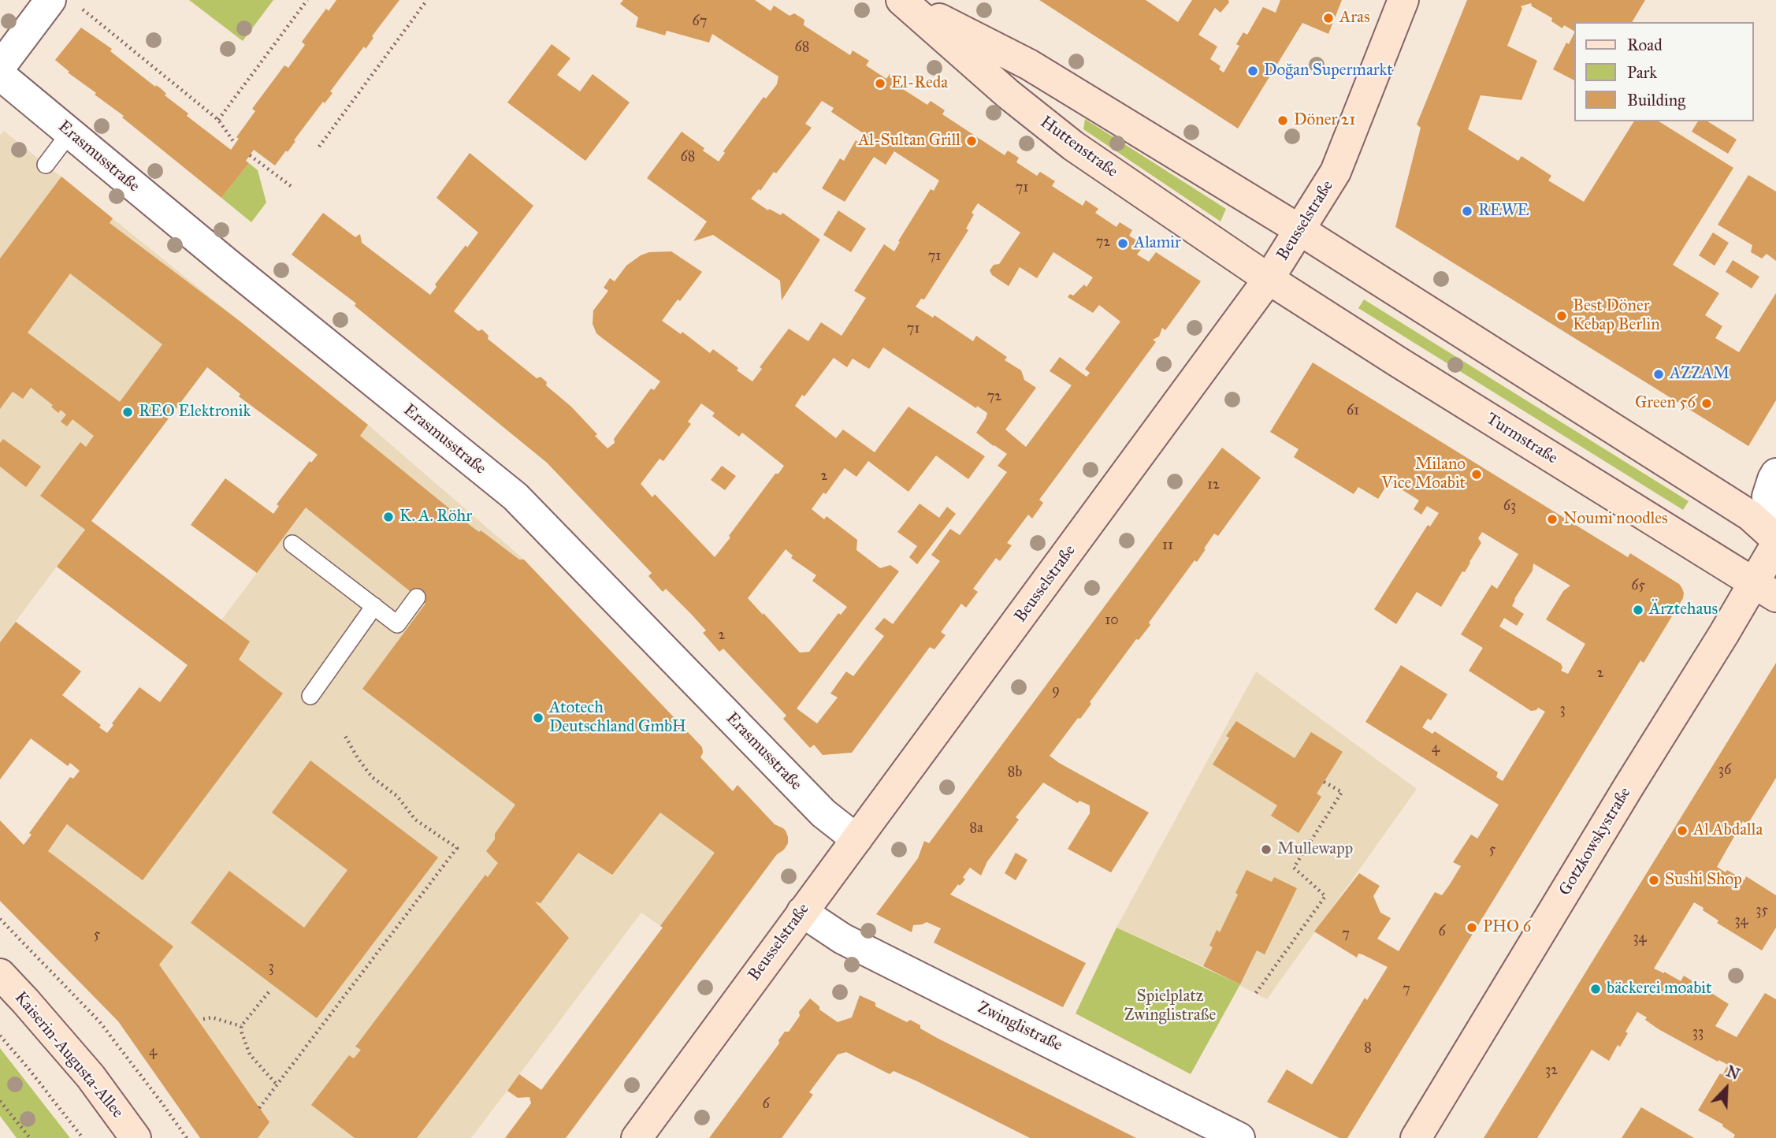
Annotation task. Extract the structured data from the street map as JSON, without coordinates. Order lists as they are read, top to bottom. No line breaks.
{"streets":{"main road":["Huttenstraße","Beusselstraße","Turmstraße","Gotzkowskystraße","Kaiserin-Augusta-Allee"],"street":["Erasmusstraße","Zwinglistraße"]},"crossings":[["Huttenstraße","Beusselstraße"],["Huttenstraße","Turmstraße"],["Erasmusstraße","Beusselstraße"],["Beusselstraße","Turmstraße"],["Beusselstraße","Zwinglistraße"],["Turmstraße","Gotzkowskystraße"]],"parks":["Spielplatz Zwinglistraße"],"places":["Aras","Doğan Supermarkt","El-Reda","Döner 21","Al-Sultan Grill","REWE","Alamir","Best Döner Kebap Berlin","AZZAM","Green 56","REO Elektronik","Milano Vice Moabit","K. A. Röhr","Noumi noodles","Ärztehaus","Atotech Deutschland GmbH","Al Abdalla","Mullewapp","Sushi Shop","PHO 6","bäckerei moabit"],"house_numbers":["67","68","68","71","72","71","71","72","61","2","12","63","11","65","10","2","2","9","3","4","36","8b","8a","5","35","34","6","7","5","34","3","7","33","8","4","32","6"],"legend":["Road","Park","Building"],"north":"top right"}
